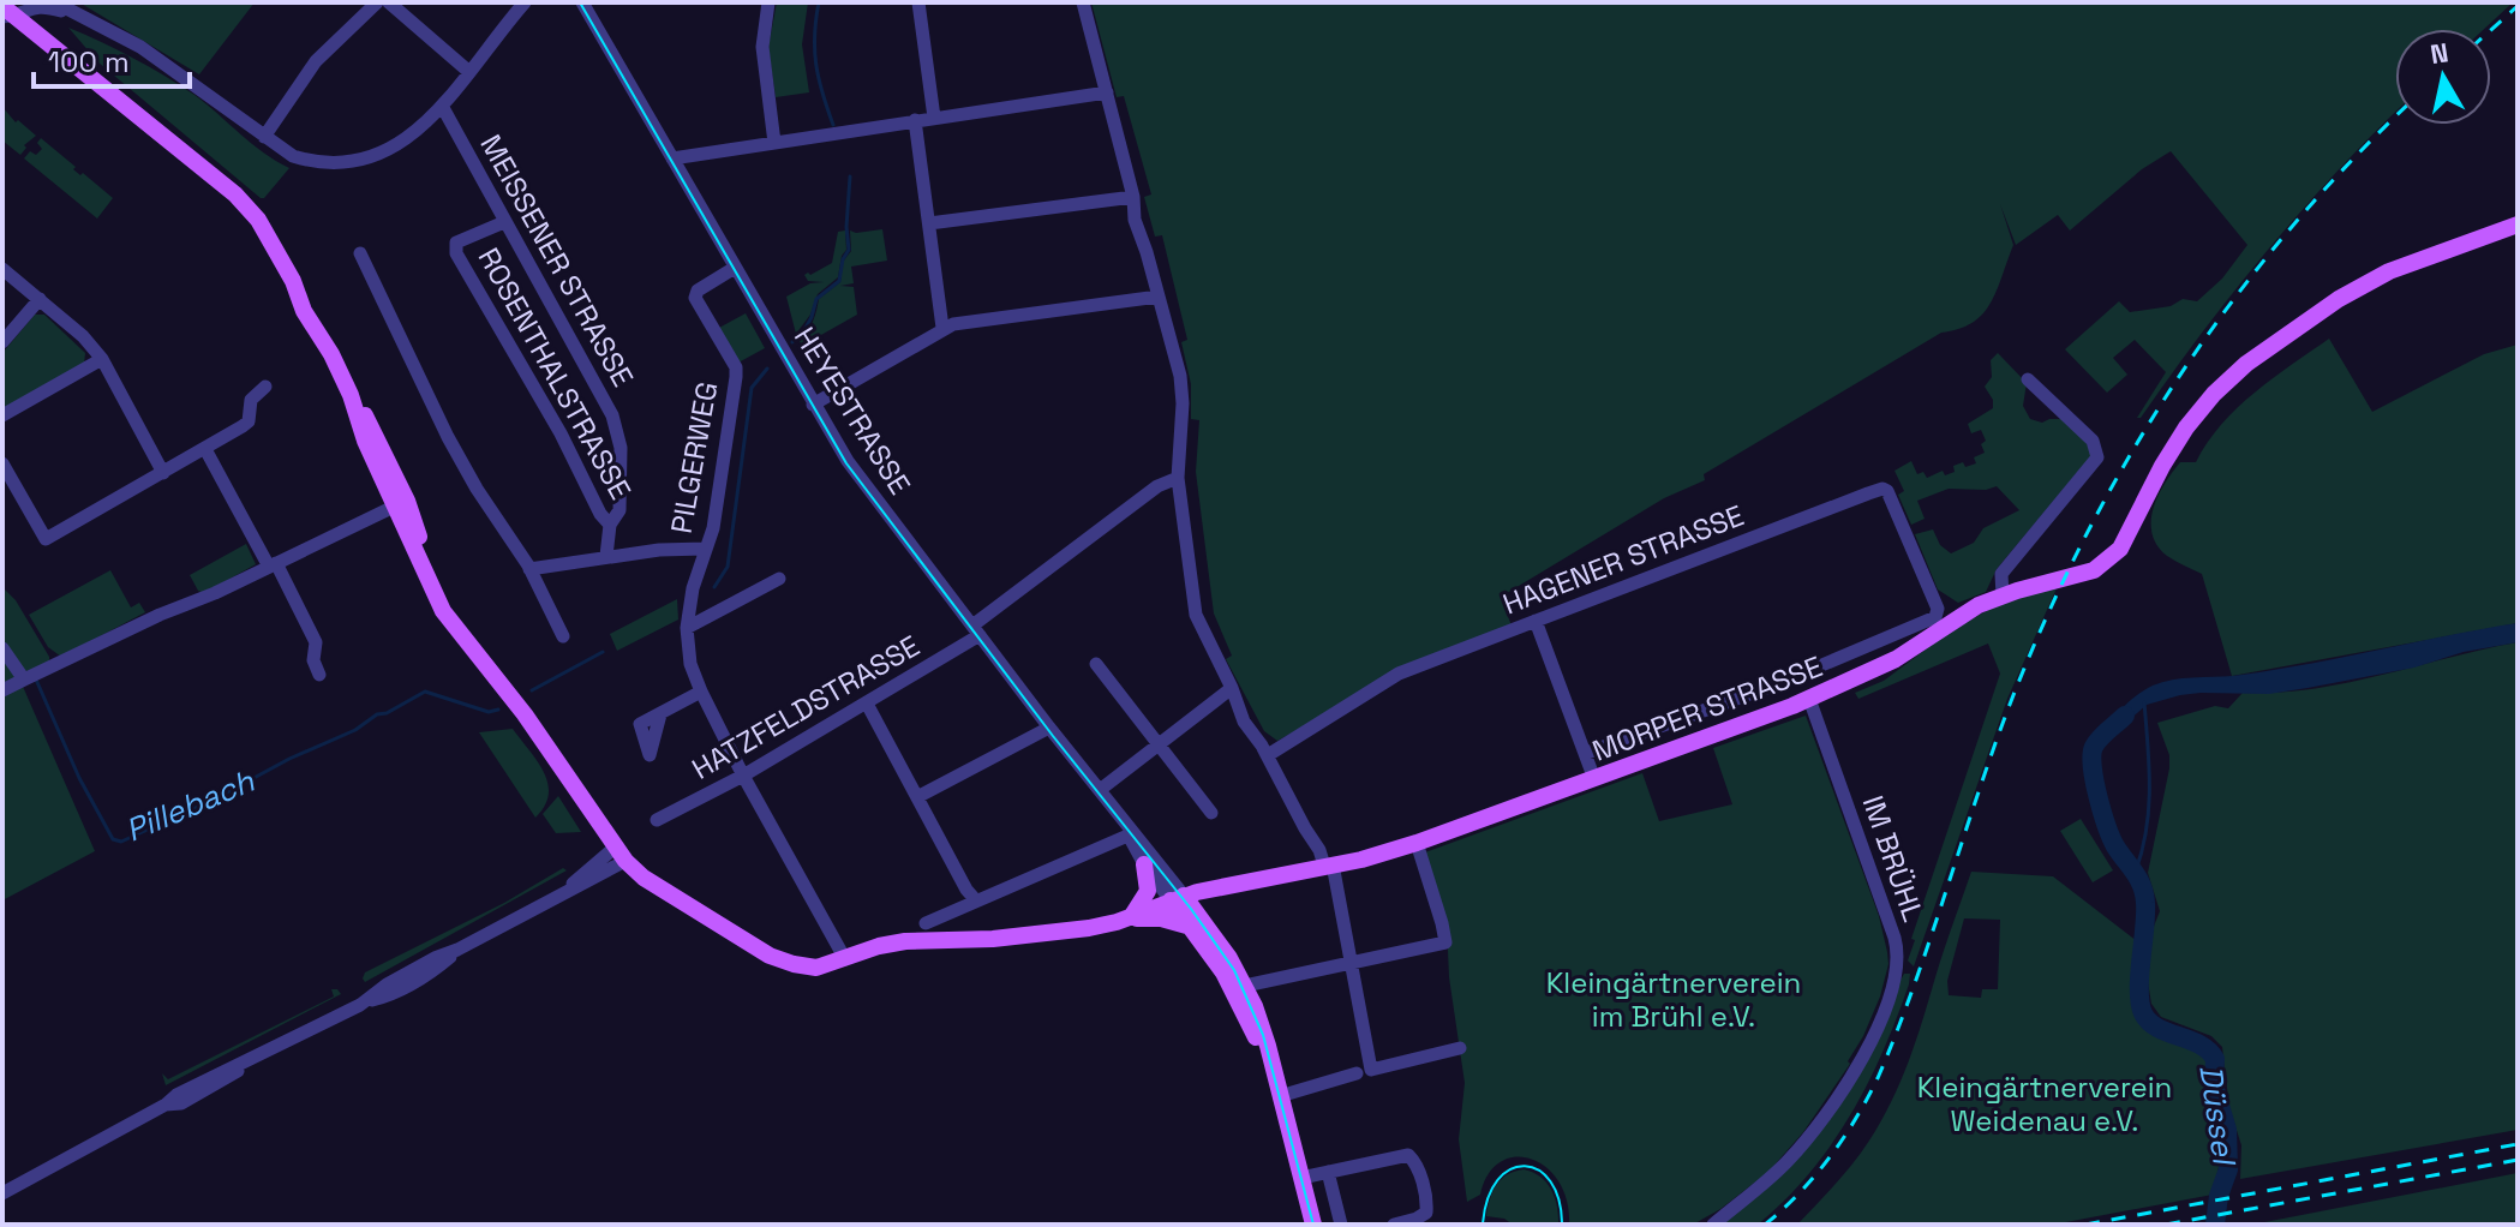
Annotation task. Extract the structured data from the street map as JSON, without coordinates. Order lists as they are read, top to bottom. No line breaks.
{"streets":{"main road":["HEYESTRASSE","MORPER STRASSE"],"street":["MEISSENER STRASSE","ROSENTHALSTRASSE","PILGERWEG","HAGENER STRASSE","HATZFELDSTRASSE","IM BRÜHL"]},"crossings":[["MEISSENER STRASSE","ROSENTHALSTRASSE"],["HEYESTRASSE","PILGERWEG"],["HEYESTRASSE","HATZFELDSTRASSE"],["HEYESTRASSE","MORPER STRASSE"],["PILGERWEG","HATZFELDSTRASSE"],["HAGENER STRASSE","MORPER STRASSE"],["MORPER STRASSE","IM BRÜHL"]],"water":["Pillebach","Düssel"],"parks":["Kleingärtnerverein im Brühl e.V.","Kleingärtnerverein Weidenau e.V."],"scale_bar":"100 m","north":"top"}
